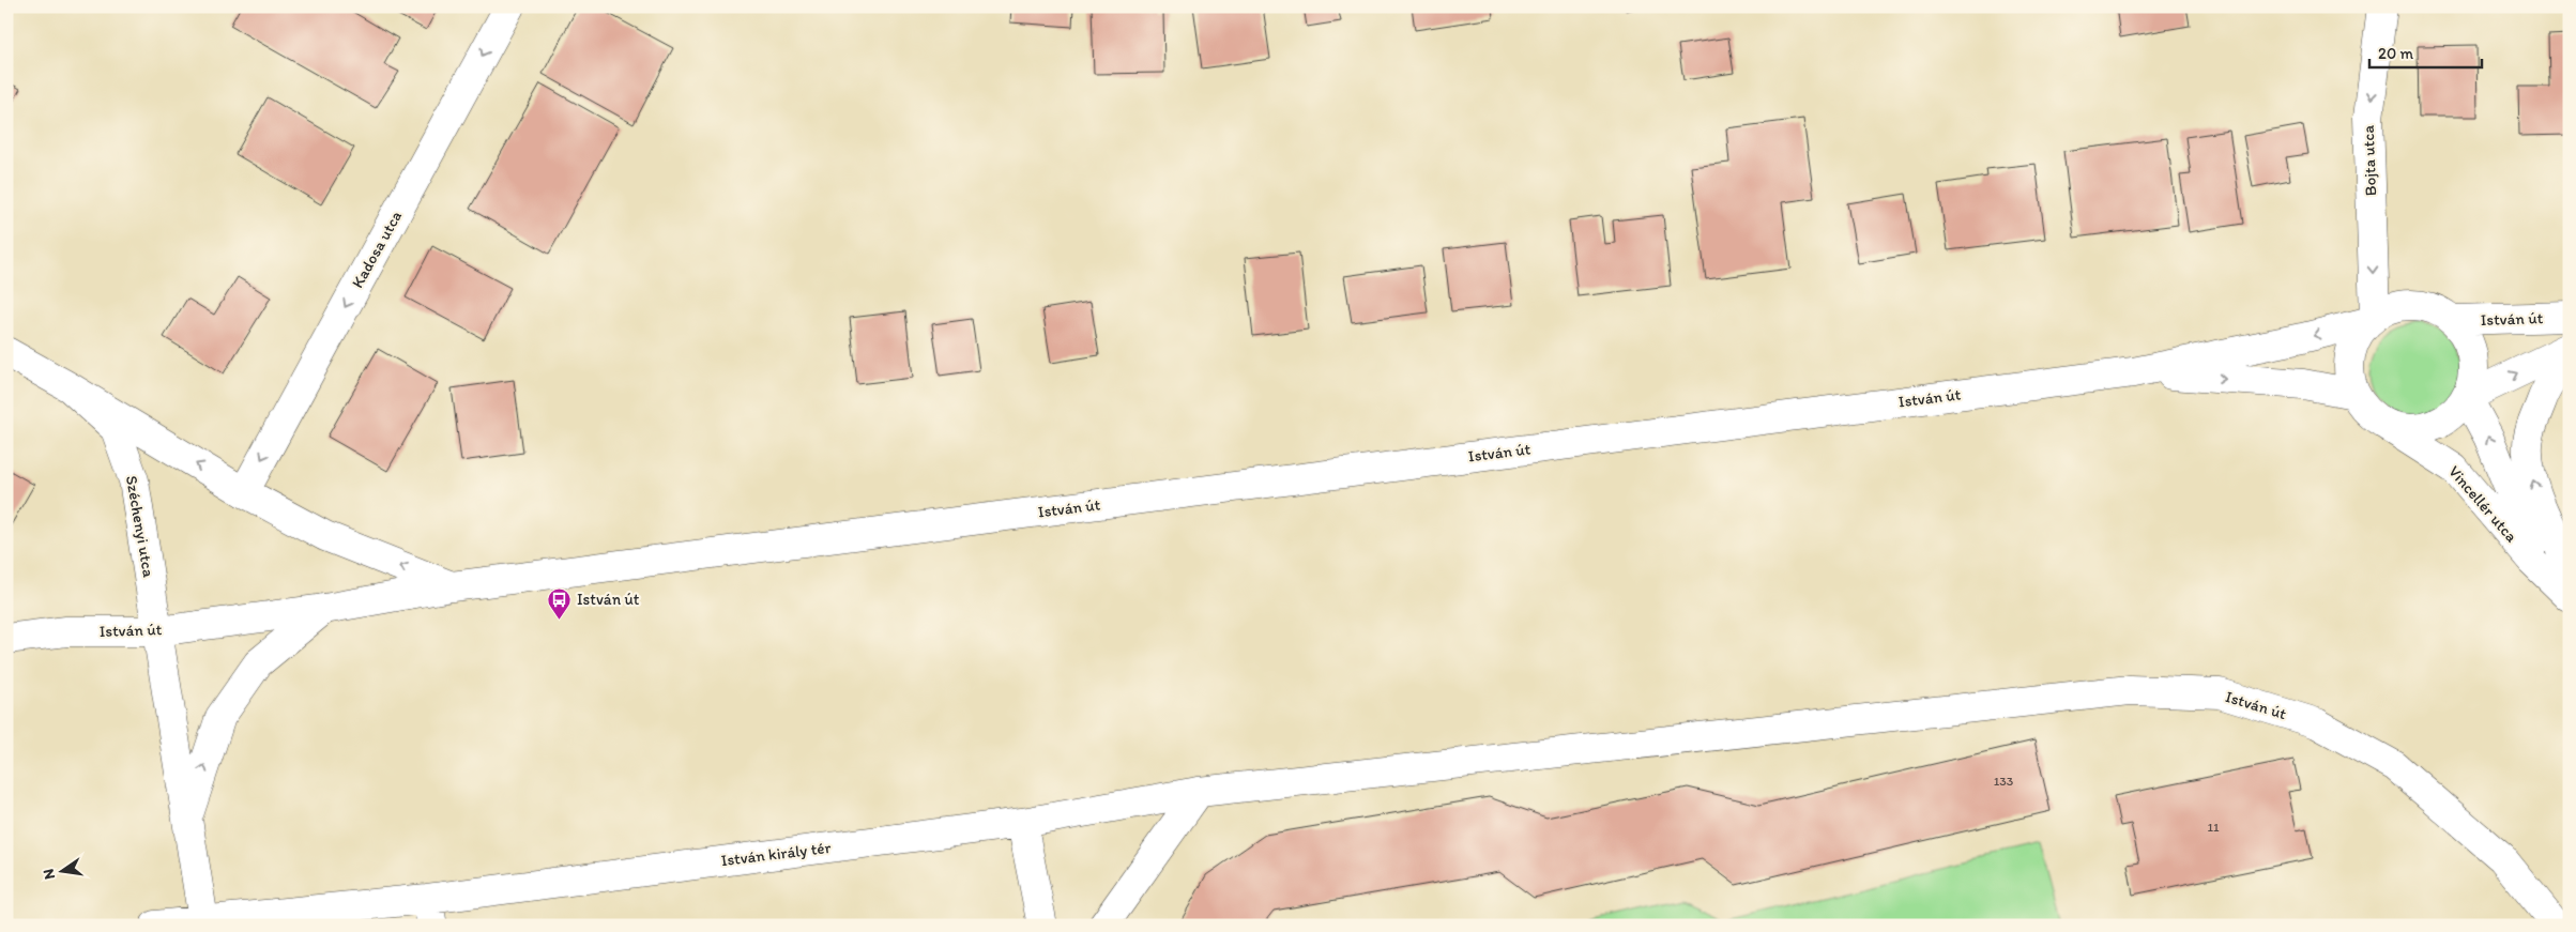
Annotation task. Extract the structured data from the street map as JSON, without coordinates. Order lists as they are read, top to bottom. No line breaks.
{"streets":{"street":["Bojta utca","Kadosa utca","István út","Vincellér utca","Széchenyi utca","István király tér"]},"crossings":[["Bojta utca","István út"],["Bojta utca","Vincellér utca"],["István út","Vincellér utca"],["István út","Széchenyi utca"],["István út","István király tér"]],"one_way":["Bojta utca","Kadosa utca"],"places":{"bus stop":["István út"]},"house_numbers":["133","11"],"scale_bar":"20 m","north":"left"}
